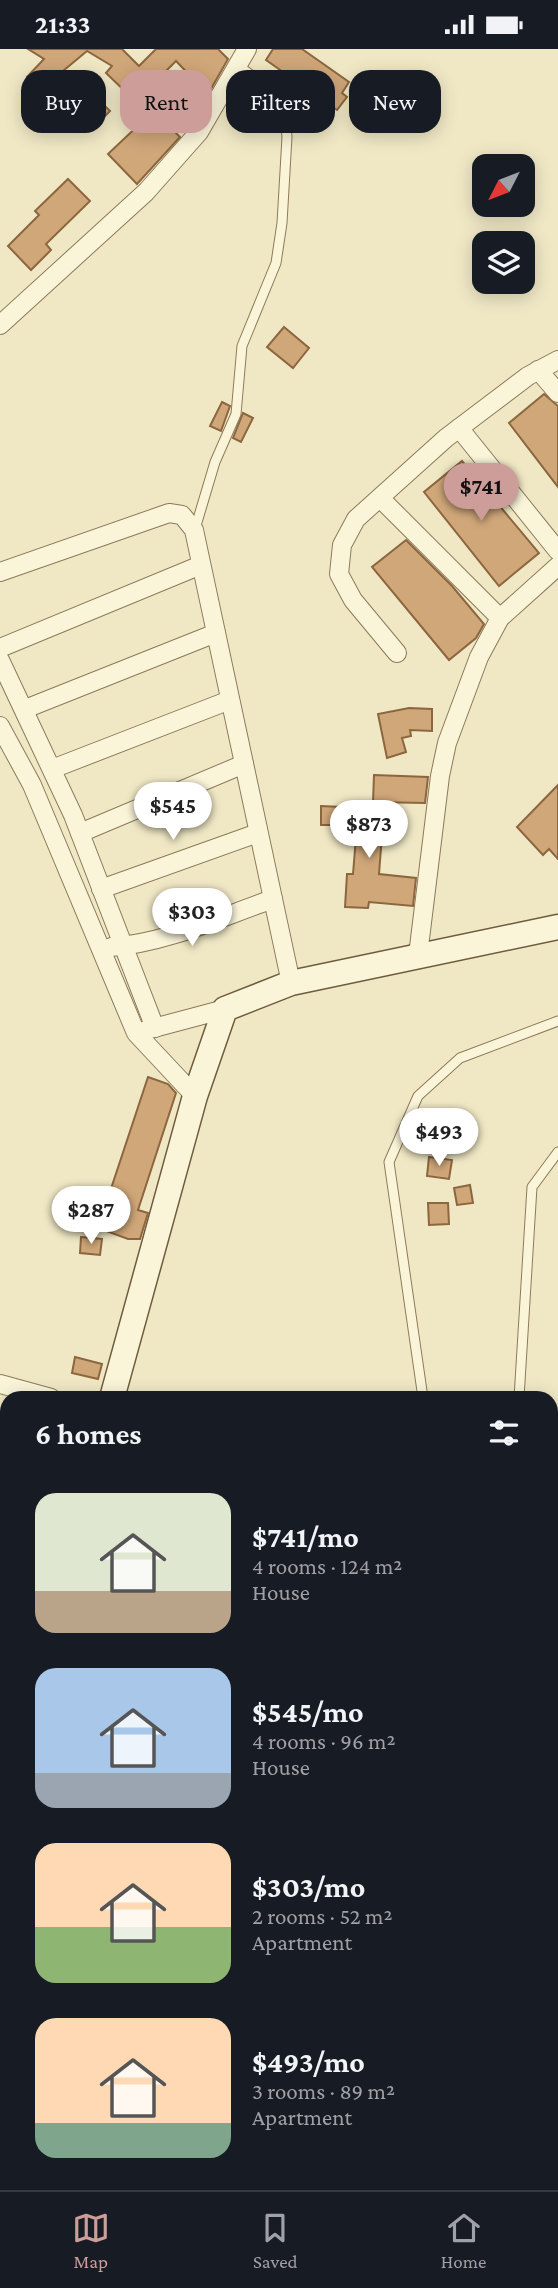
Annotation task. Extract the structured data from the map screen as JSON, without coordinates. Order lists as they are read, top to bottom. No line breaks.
{"north":"bottom left","page":{"status":"21:33","chip":["Buy","Rent","Filters","New"],"price":["$741","$545","$873","$303","$493","$287"],"heading":"6 homes","list":[{"name":"$741/mo","note":"4 rooms · 124 m² · House"},{"name":"$545/mo","note":"4 rooms · 96 m² · House"},{"name":"$303/mo","note":"2 rooms · 52 m² · Apartment"},{"name":"$493/mo","note":"3 rooms · 89 m² · Apartment"}],"tabs":["Map","Saved","Home"]}}
